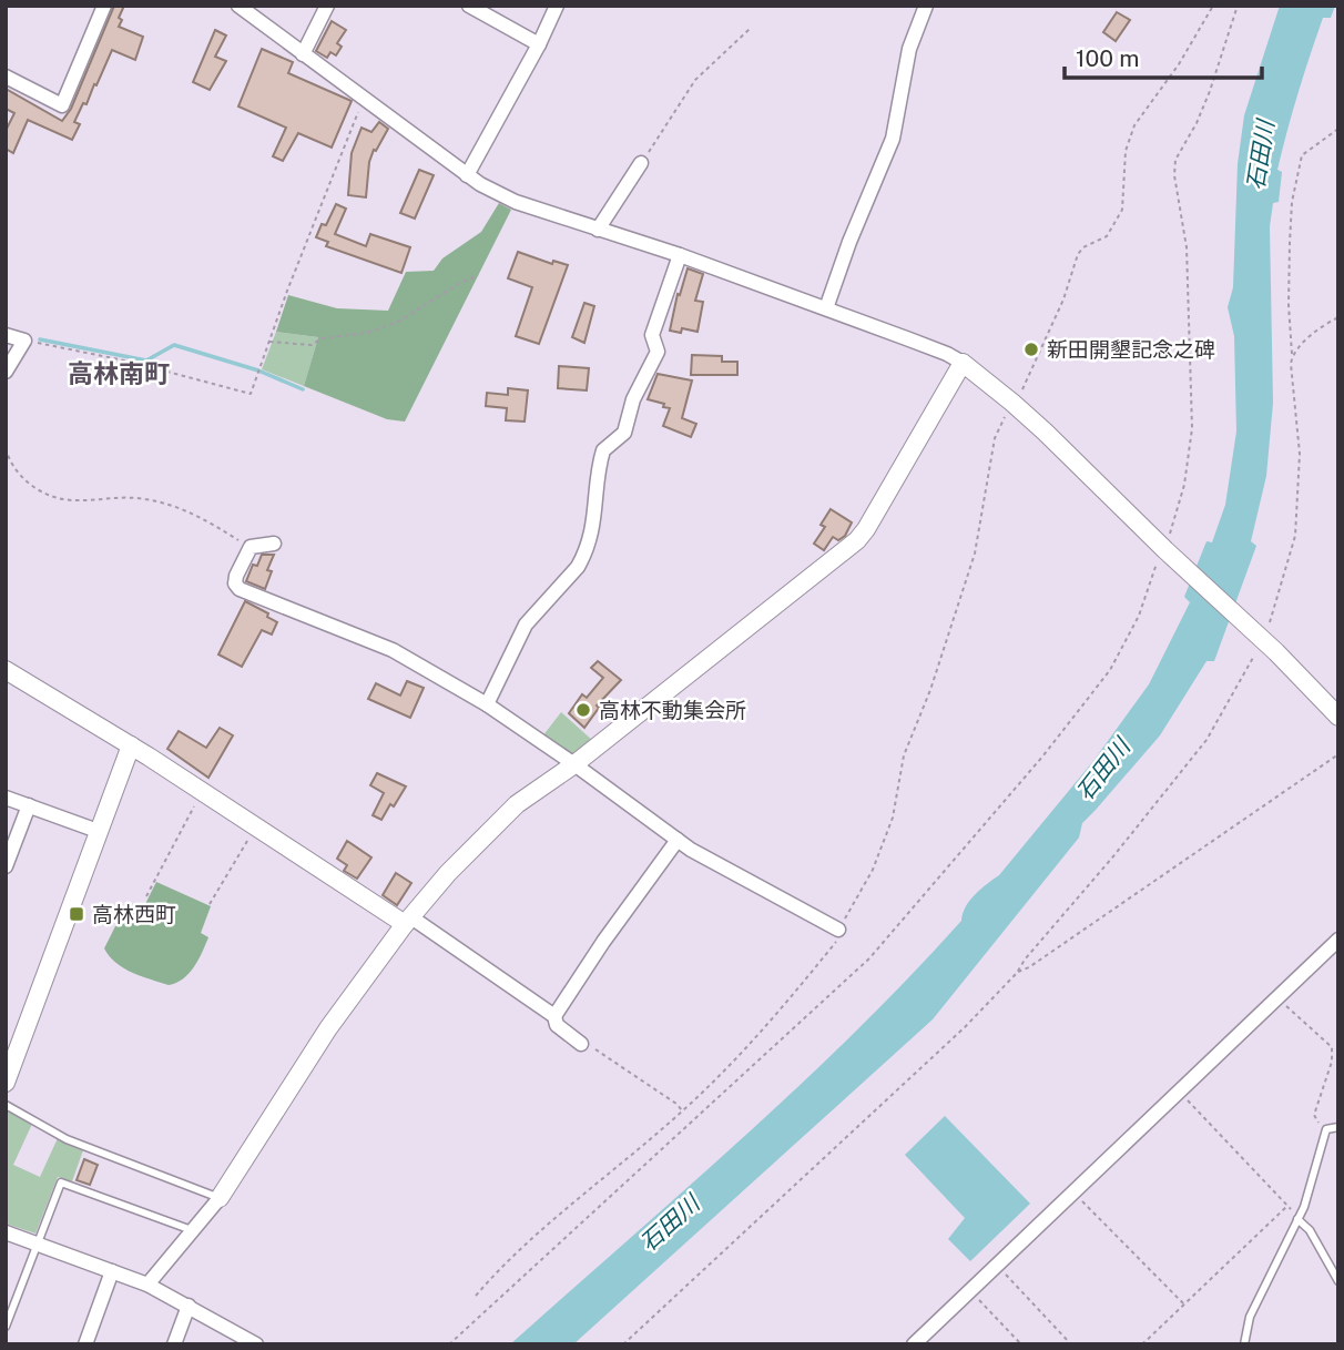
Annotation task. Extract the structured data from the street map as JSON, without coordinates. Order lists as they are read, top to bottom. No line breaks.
{"districts":["高林南町"],"water":["石田川"],"places":{"other":["新田開墾記念之碑","高林不動集会所"],"transit":["高林西町"]},"scale_bar":"100 m"}
